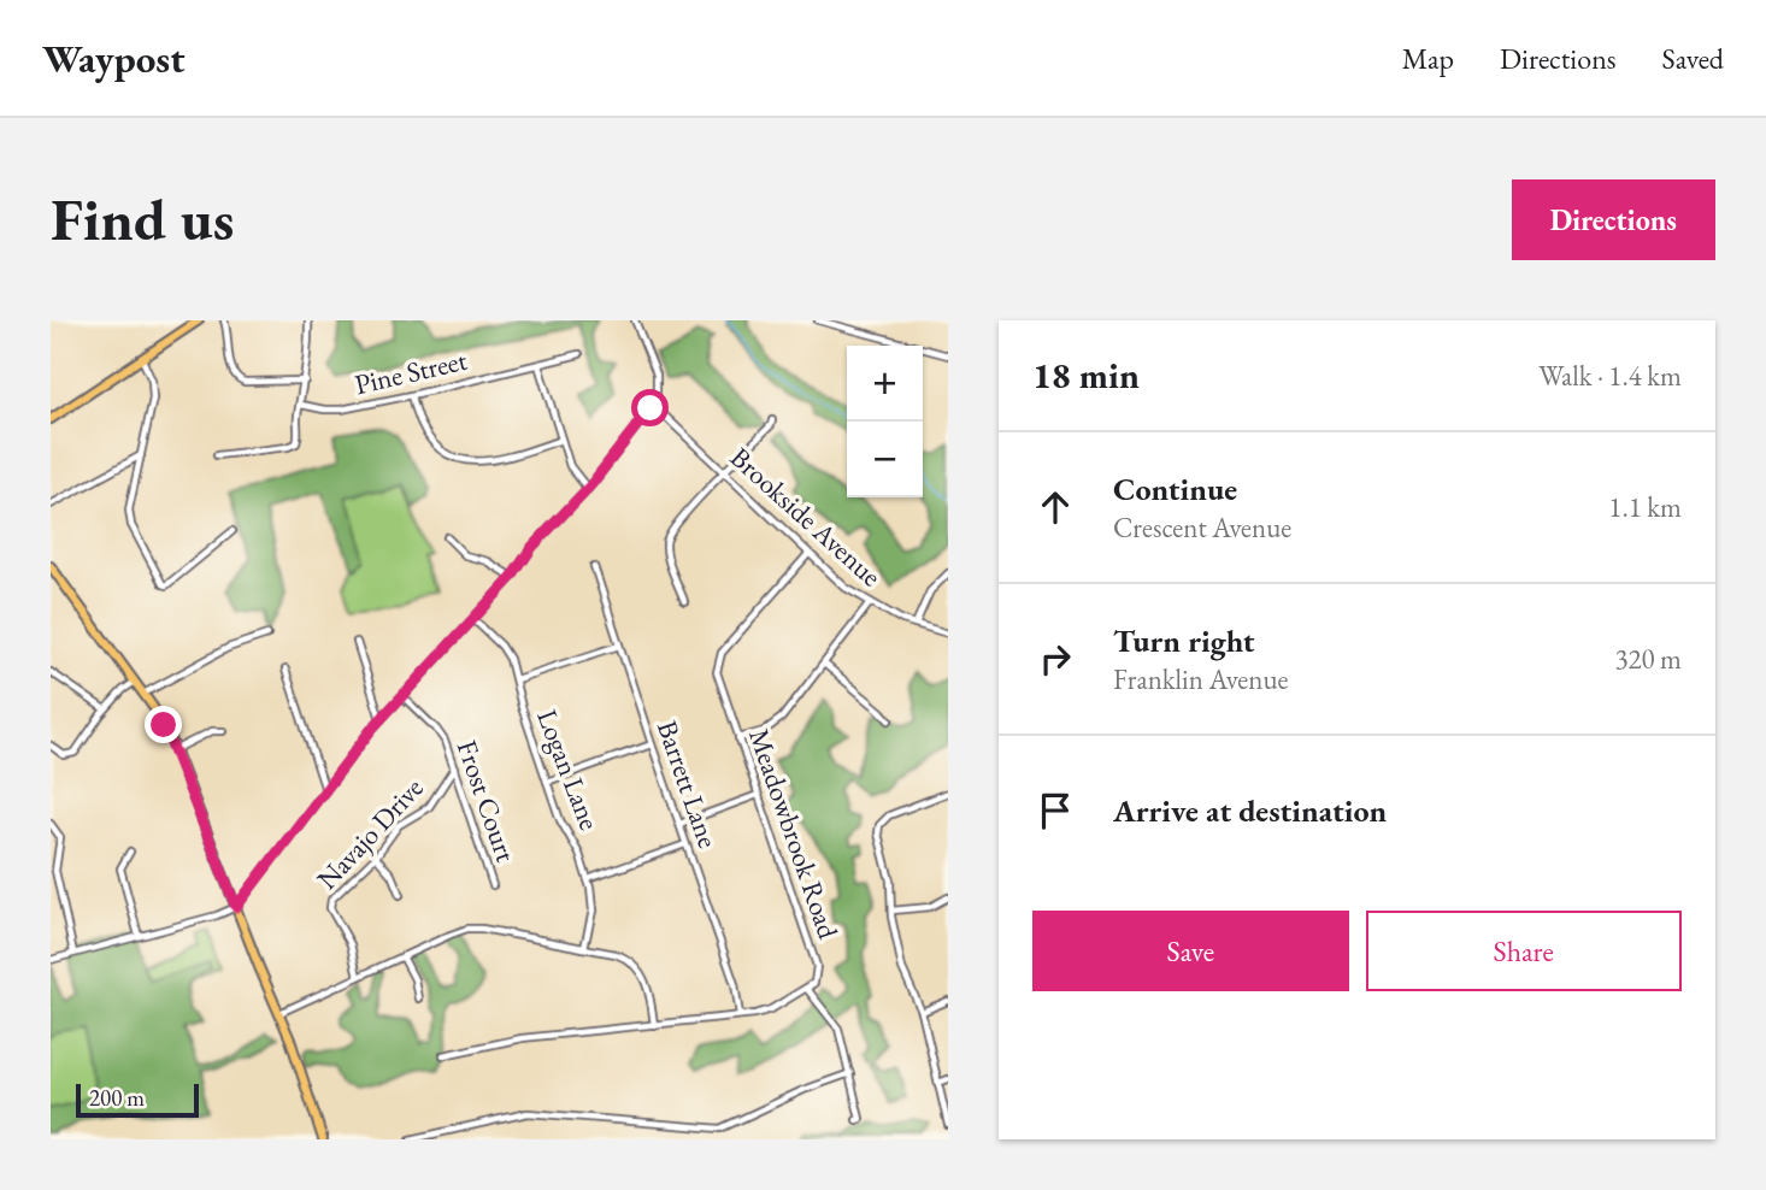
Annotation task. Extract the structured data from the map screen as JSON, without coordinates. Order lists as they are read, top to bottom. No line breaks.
{"streets":{"street":["Pine Street","Brookside Avenue","Logan Lane","Barrett Lane","Frost Court","Navajo Drive","Meadowbrook Road"]},"crossings":[["Brookside Avenue","Meadowbrook Road"],["Frost Court","Navajo Drive"]],"scale_bar":"200 m","page":{"header":"Waypost","nav":["Map","Directions","Saved"],"buttons":["Directions",["Save","Share"]],"title":"Find us","heading":["18 min","Walk · 1.4 km"],"map_buttons":["+","−"],"list":[["Continue","Crescent Avenue","1.1 km"],["Turn right","Franklin Avenue","320 m"],"Arrive at destination"],"scale":"200 m"}}
